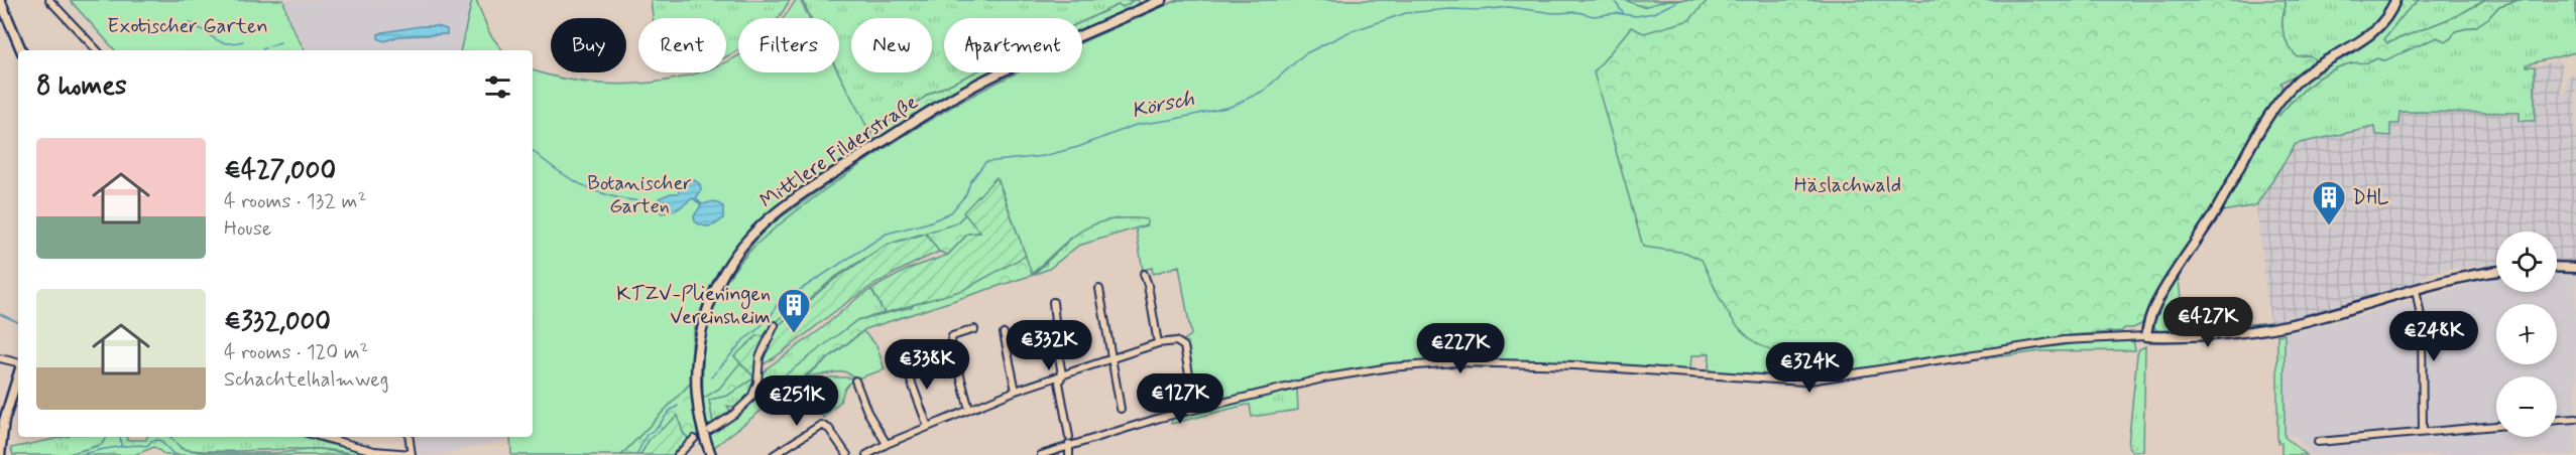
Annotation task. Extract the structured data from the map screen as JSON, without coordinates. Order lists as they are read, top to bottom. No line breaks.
{"streets":{"main road":["Mittlere Filderstraße"]},"water":["Körsch"],"parks":["Exotischer Garten","Botanischer Garten","Häslachwald"],"places":{"building":["DHL","KTZV-Plieningen Vereinsheim"]},"page":{"chip":["Buy","Rent","Filters","New","Apartment"],"heading":"8 homes","list":[{"name":"€427,000","note":"4 rooms · 132 m² · House"},{"name":"€332,000","note":"4 rooms · 120 m² · Schachtelhalmweg"}],"map_buttons":["+","−"],"price":["€427K","€248K","€332K","€227K","€338K","€324K","€127K","€251K"]}}
